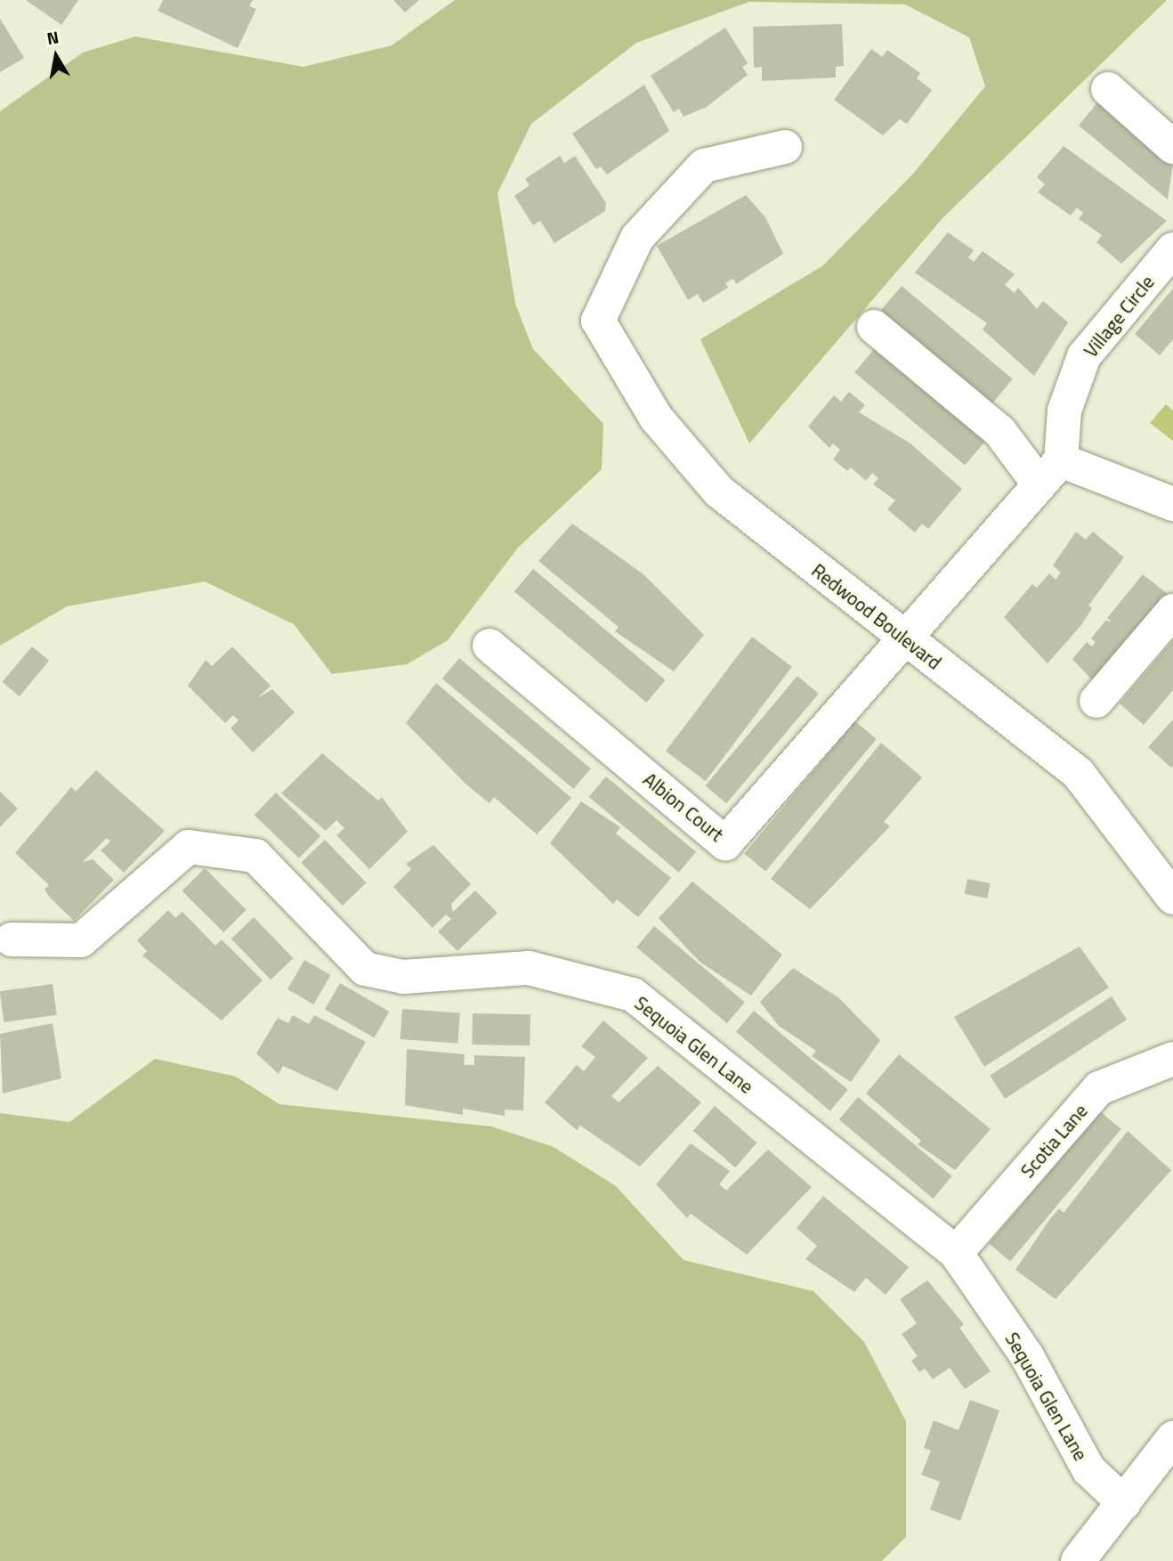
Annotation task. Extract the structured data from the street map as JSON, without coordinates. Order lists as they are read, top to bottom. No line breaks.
{"streets":{"street":["Village Circle","Redwood Boulevard","Albion Court","Sequoia Glen Lane","Scotia Lane"]},"crossings":[["Redwood Boulevard","Albion Court"],["Sequoia Glen Lane","Scotia Lane"]],"north":"top"}
